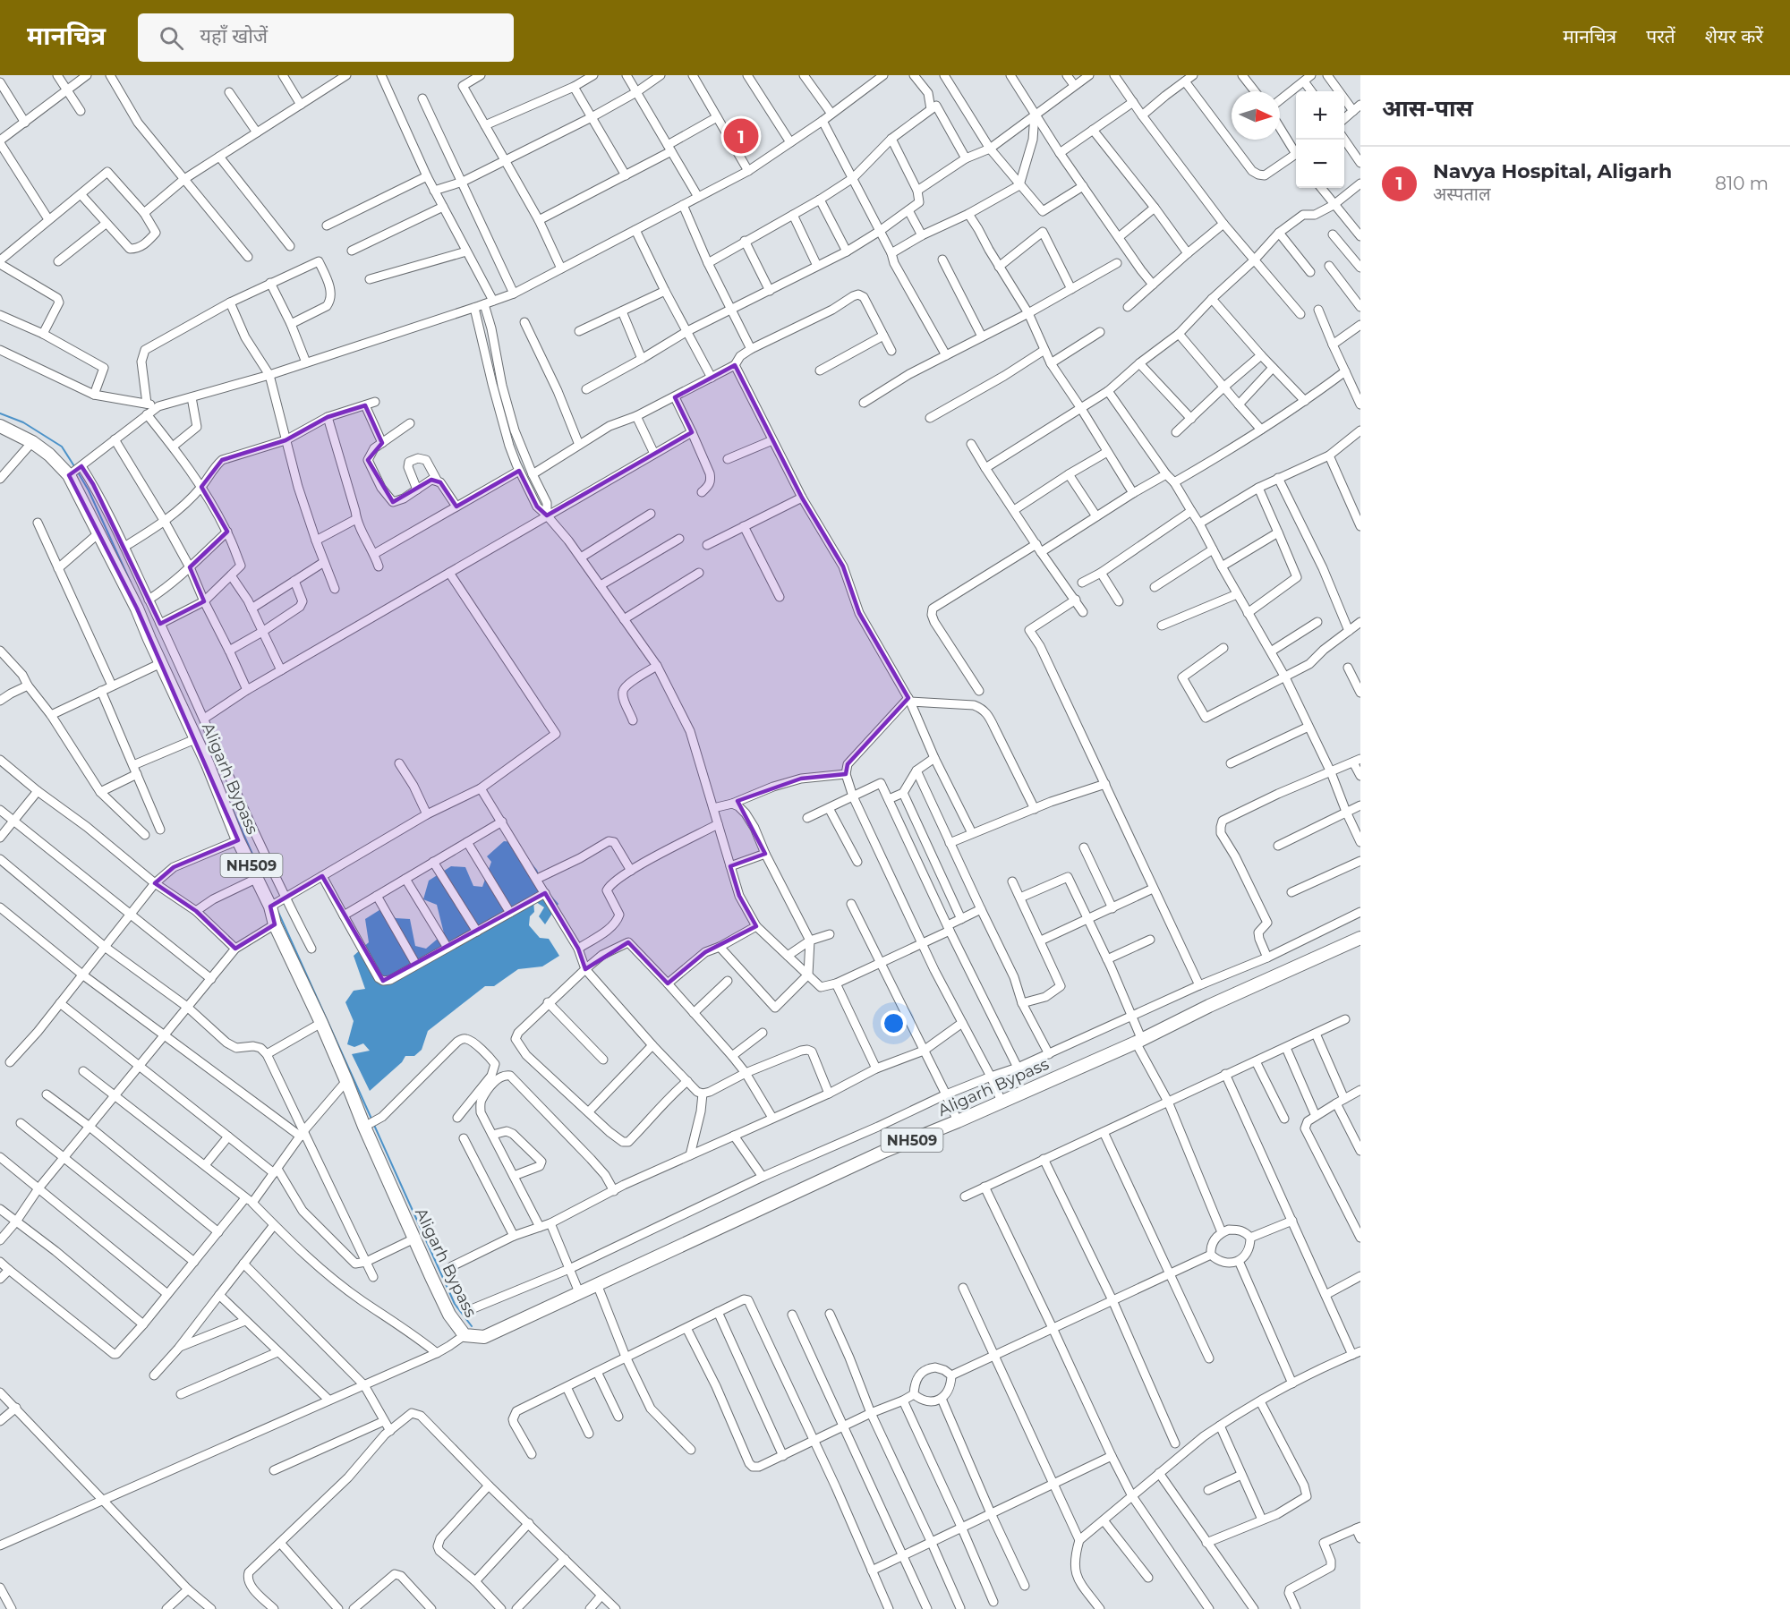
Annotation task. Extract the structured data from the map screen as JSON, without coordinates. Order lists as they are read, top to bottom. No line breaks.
{"streets":{"highway":["Aligarh Bypass","NH509"]},"north":"right","page":{"header":"मानचित्र","search":"यहाँ खोजें","nav":["मानचित्र","परतें","शेयर करें"],"heading":"आस-पास","map_buttons":["+","−"],"pins":"1","list":[{"mark":"1","name":"Navya Hospital, Aligarh","note":"अस्पताल","value":"810 m"}]}}
